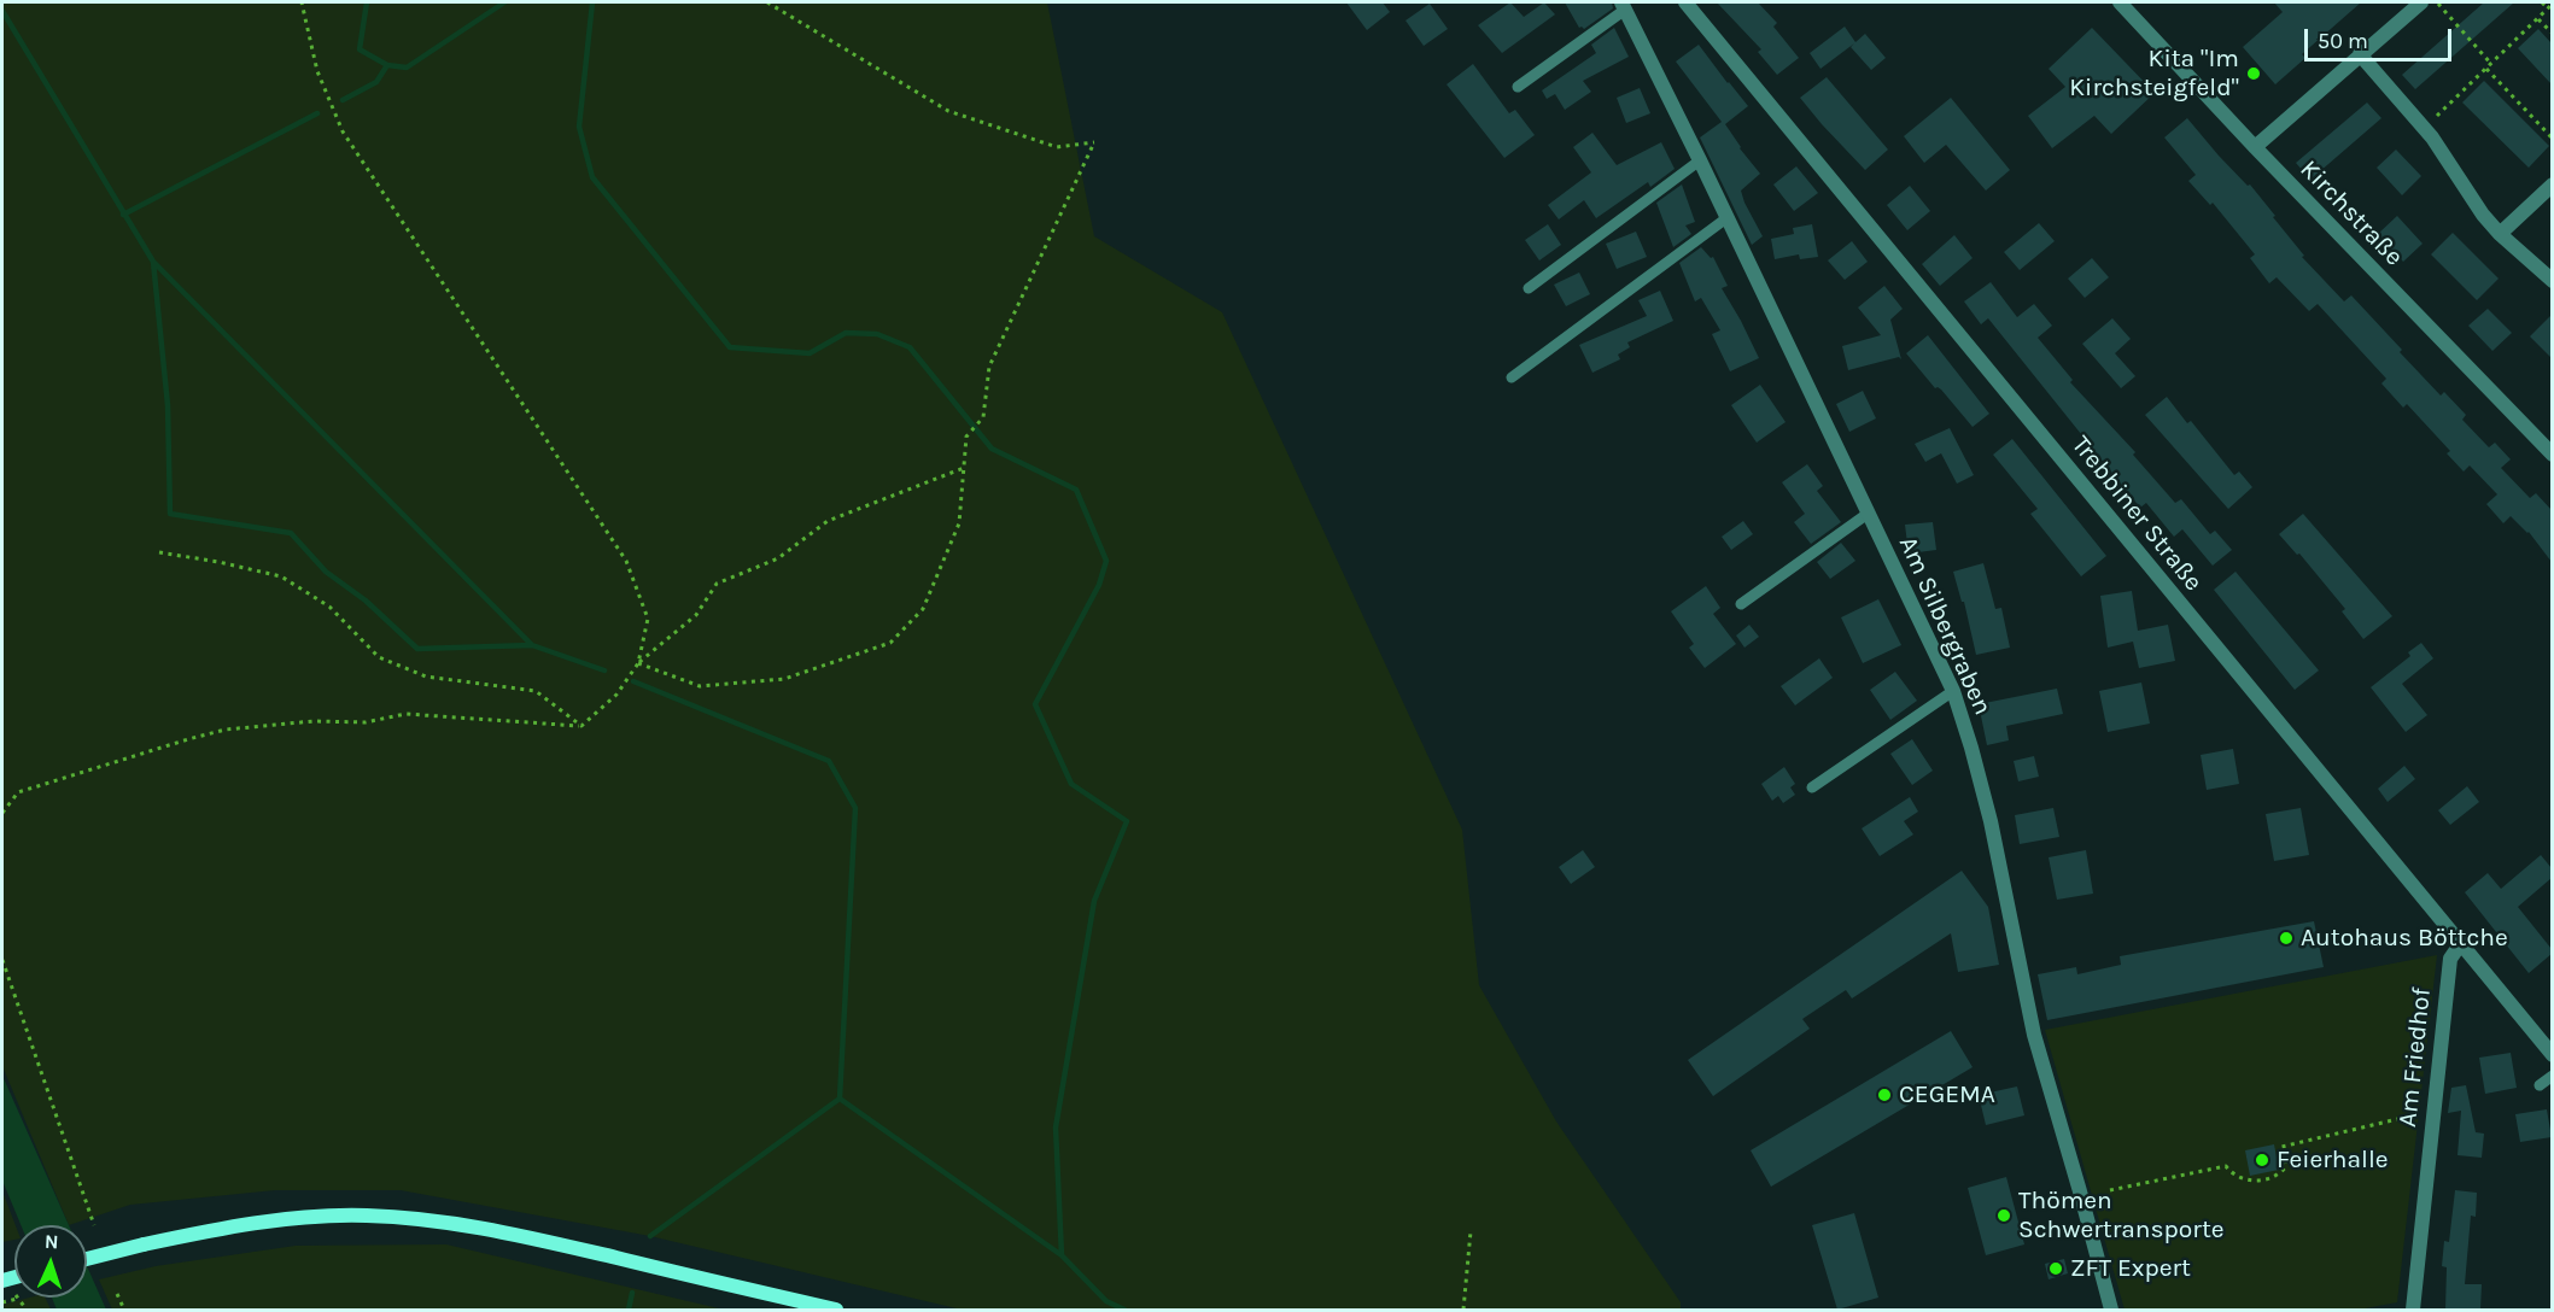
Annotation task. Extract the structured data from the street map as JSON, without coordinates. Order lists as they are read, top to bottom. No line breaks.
{"streets":{"street":["Kirchstraße","Trebbiner Straße","Am Silbergraben","Am Friedhof"]},"crossings":[["Trebbiner Straße","Am Friedhof"]],"places":["Kita \"Im Kirchsteigfeld\"","Autohaus Böttche","CEGEMA","Feierhalle","Thömen Schwertransporte","ZFT Expert"],"scale_bar":"50 m","north":"top"}
